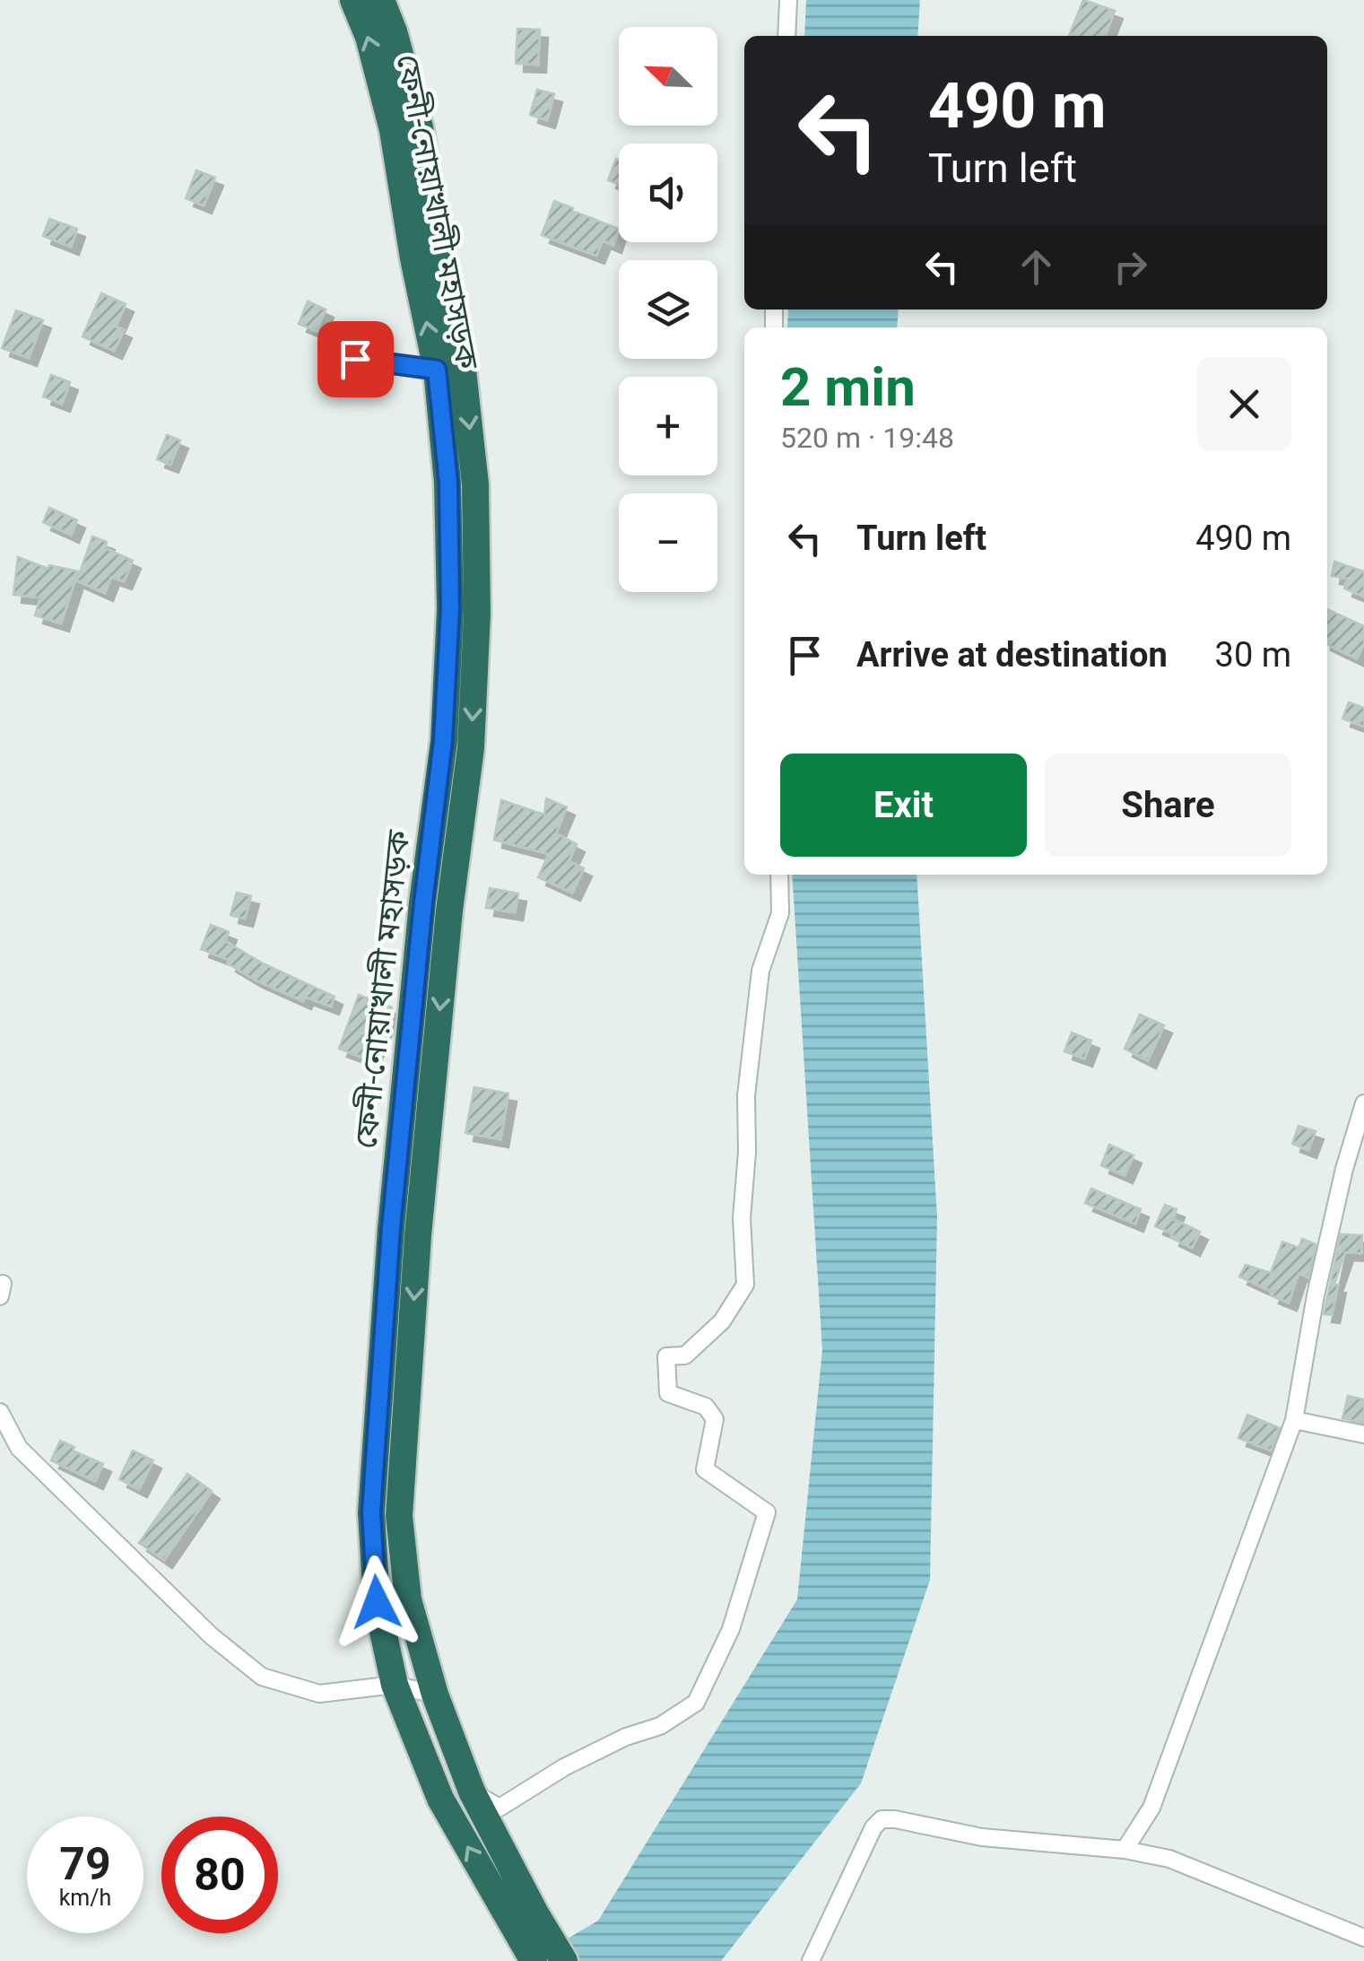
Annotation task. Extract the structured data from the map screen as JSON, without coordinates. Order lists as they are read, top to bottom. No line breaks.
{"streets":{"highway":["ফেনী-নোয়াখালী মহাসড়ক"]},"north":"top left","page":{"map_buttons":["+","−"],"turn":["490 m","Turn left"],"heading":["2 min","520 m · 19:48"],"list":[{"name":"Turn left","value":"490 m"},{"name":"Arrive at destination","value":"30 m"}],"buttons":["Exit","Share"],"speed":"79 km/h","limit":"80"}}
